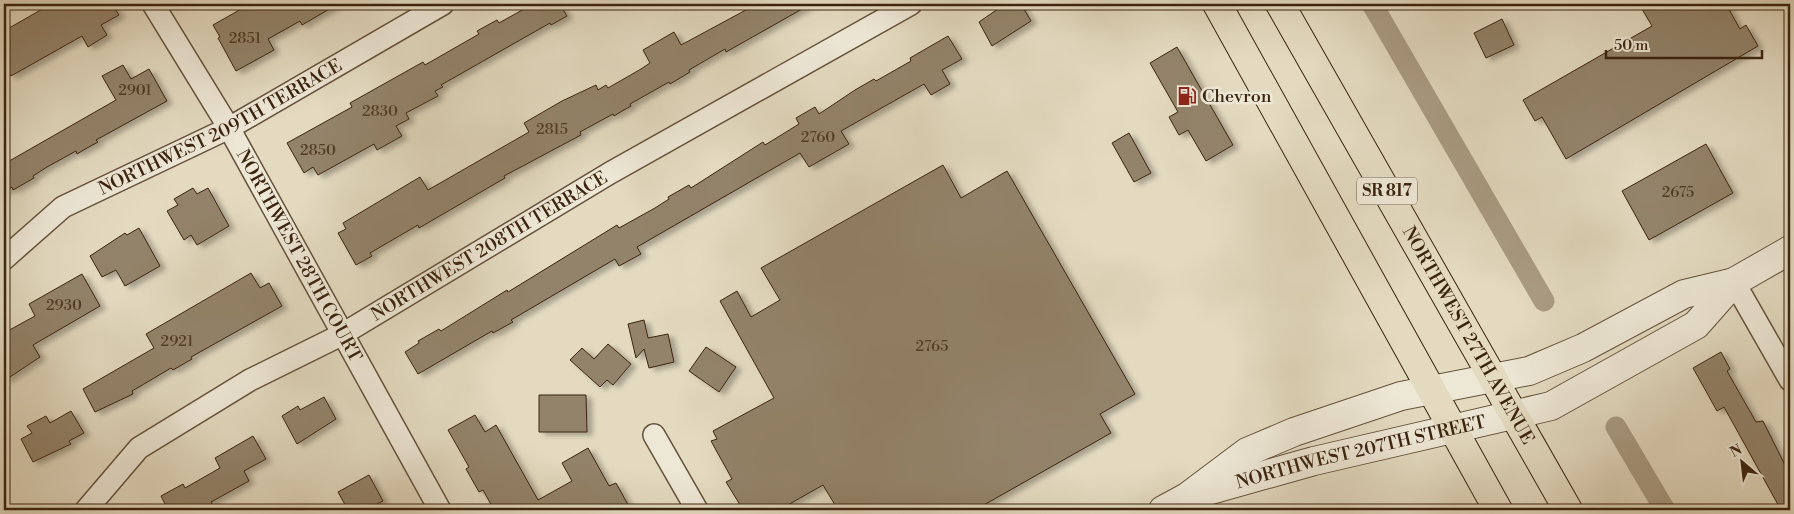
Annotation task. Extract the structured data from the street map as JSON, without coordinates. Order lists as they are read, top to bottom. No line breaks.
{"streets":{"main road":["SR 817","NORTHWEST 27TH AVENUE"],"street":["NORTHWEST 209TH TERRACE","NORTHWEST 208TH TERRACE","NORTHWEST 28TH COURT","NORTHWEST 207TH STREET"]},"crossings":[["NORTHWEST 209TH TERRACE","NORTHWEST 28TH COURT"],["SR 817","NORTHWEST 207TH STREET"],["NORTHWEST 208TH TERRACE","NORTHWEST 28TH COURT"],["NORTHWEST 27TH AVENUE","NORTHWEST 207TH STREET"]],"places":{"fuel station":["Chevron"]},"house_numbers":["2851","2901","2830","2815","2760","2850","2675","2930","2921","2765"],"scale_bar":"50 m","north":"top left"}
